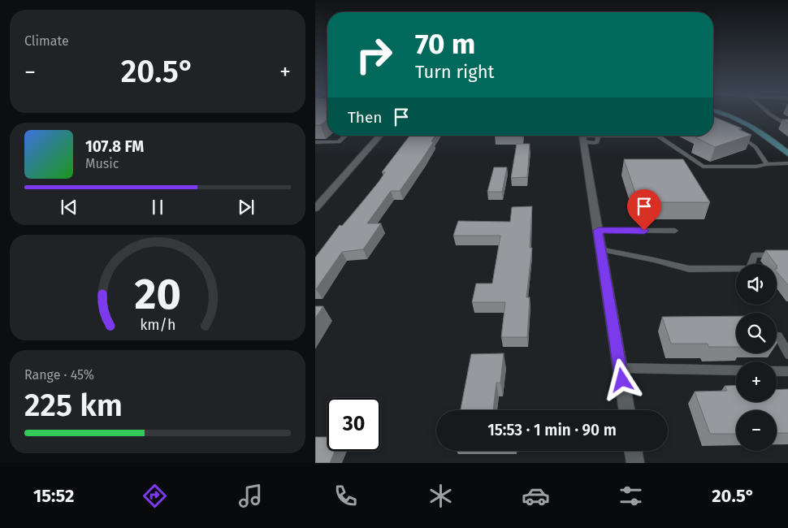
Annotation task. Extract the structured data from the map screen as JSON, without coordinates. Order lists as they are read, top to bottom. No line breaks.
{"page":{"tile":["Climate",["Range · 45%","225 km"]],"turn":["70 m","Turn right"],"heat":["−","20.5°","+"],"then":"Then","song":["107.8 FM","Music"],"map_buttons":["+","−"],"limit":"30","trip":"15:53 · 1 min · 90 m","tabs":["15:52","20.5°"],"gauge":["20","km/h"]}}
